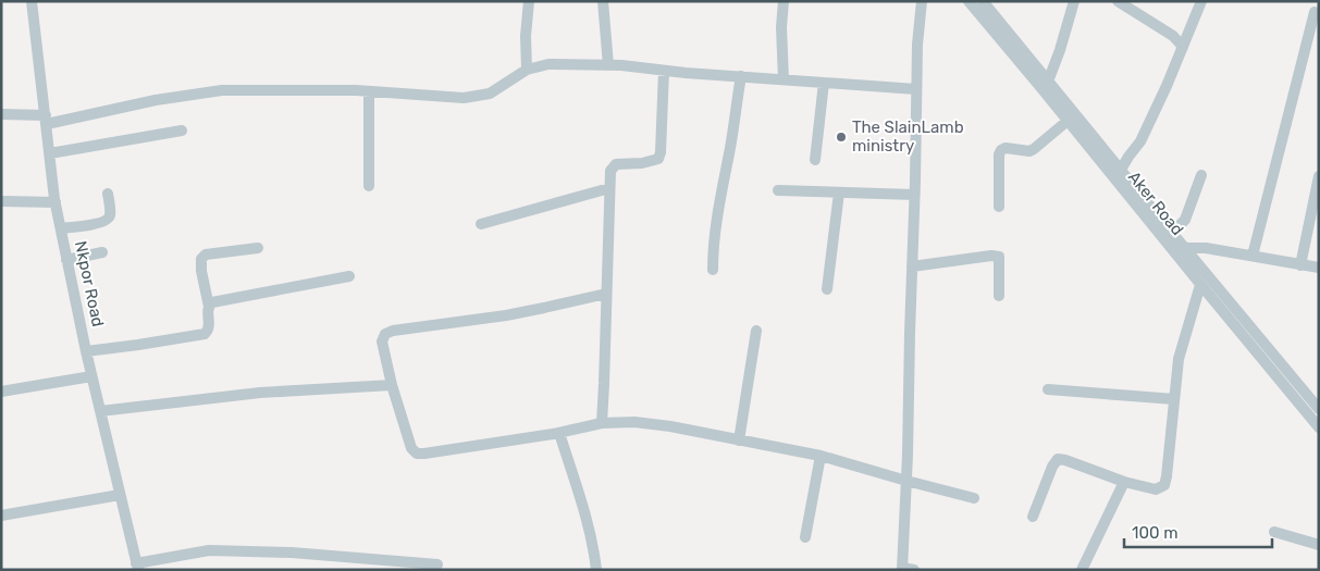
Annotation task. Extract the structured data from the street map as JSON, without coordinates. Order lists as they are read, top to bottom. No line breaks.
{"streets":{"street":["Aker Road","Nkpor Road"]},"places":["The SlainLamb ministry"],"scale_bar":"100 m"}
